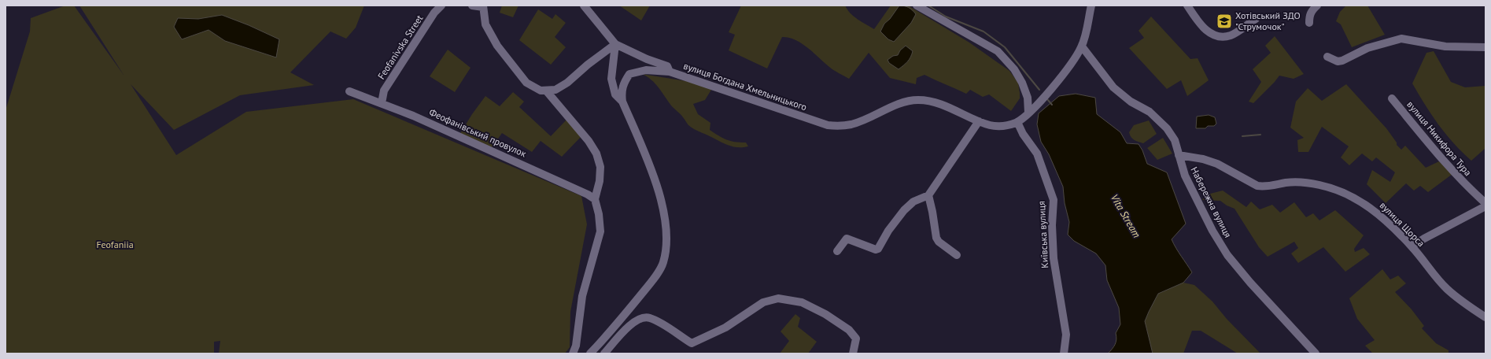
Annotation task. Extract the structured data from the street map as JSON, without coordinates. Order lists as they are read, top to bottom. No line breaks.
{"streets":{"street":["Feofanivska Street","вулиця Богдана Хмельницького","Феофанівський провулок","вулиця Никифора Тура","Набережна вулиця","вулиця Щорса","Київська вулиця"]},"crossings":[["Feofanivska Street","Феофанівський провулок"],["вулиця Богдана Хмельницького","Набережна вулиця"],["вулиця Богдана Хмельницького","Київська вулиця"],["Набережна вулиця","вулиця Щорса"]],"water":["Vita Stream"],"parks":["Feofaniia"],"places":{"school or university":["Хотівський ЗДО \"Струмочок\""]}}
